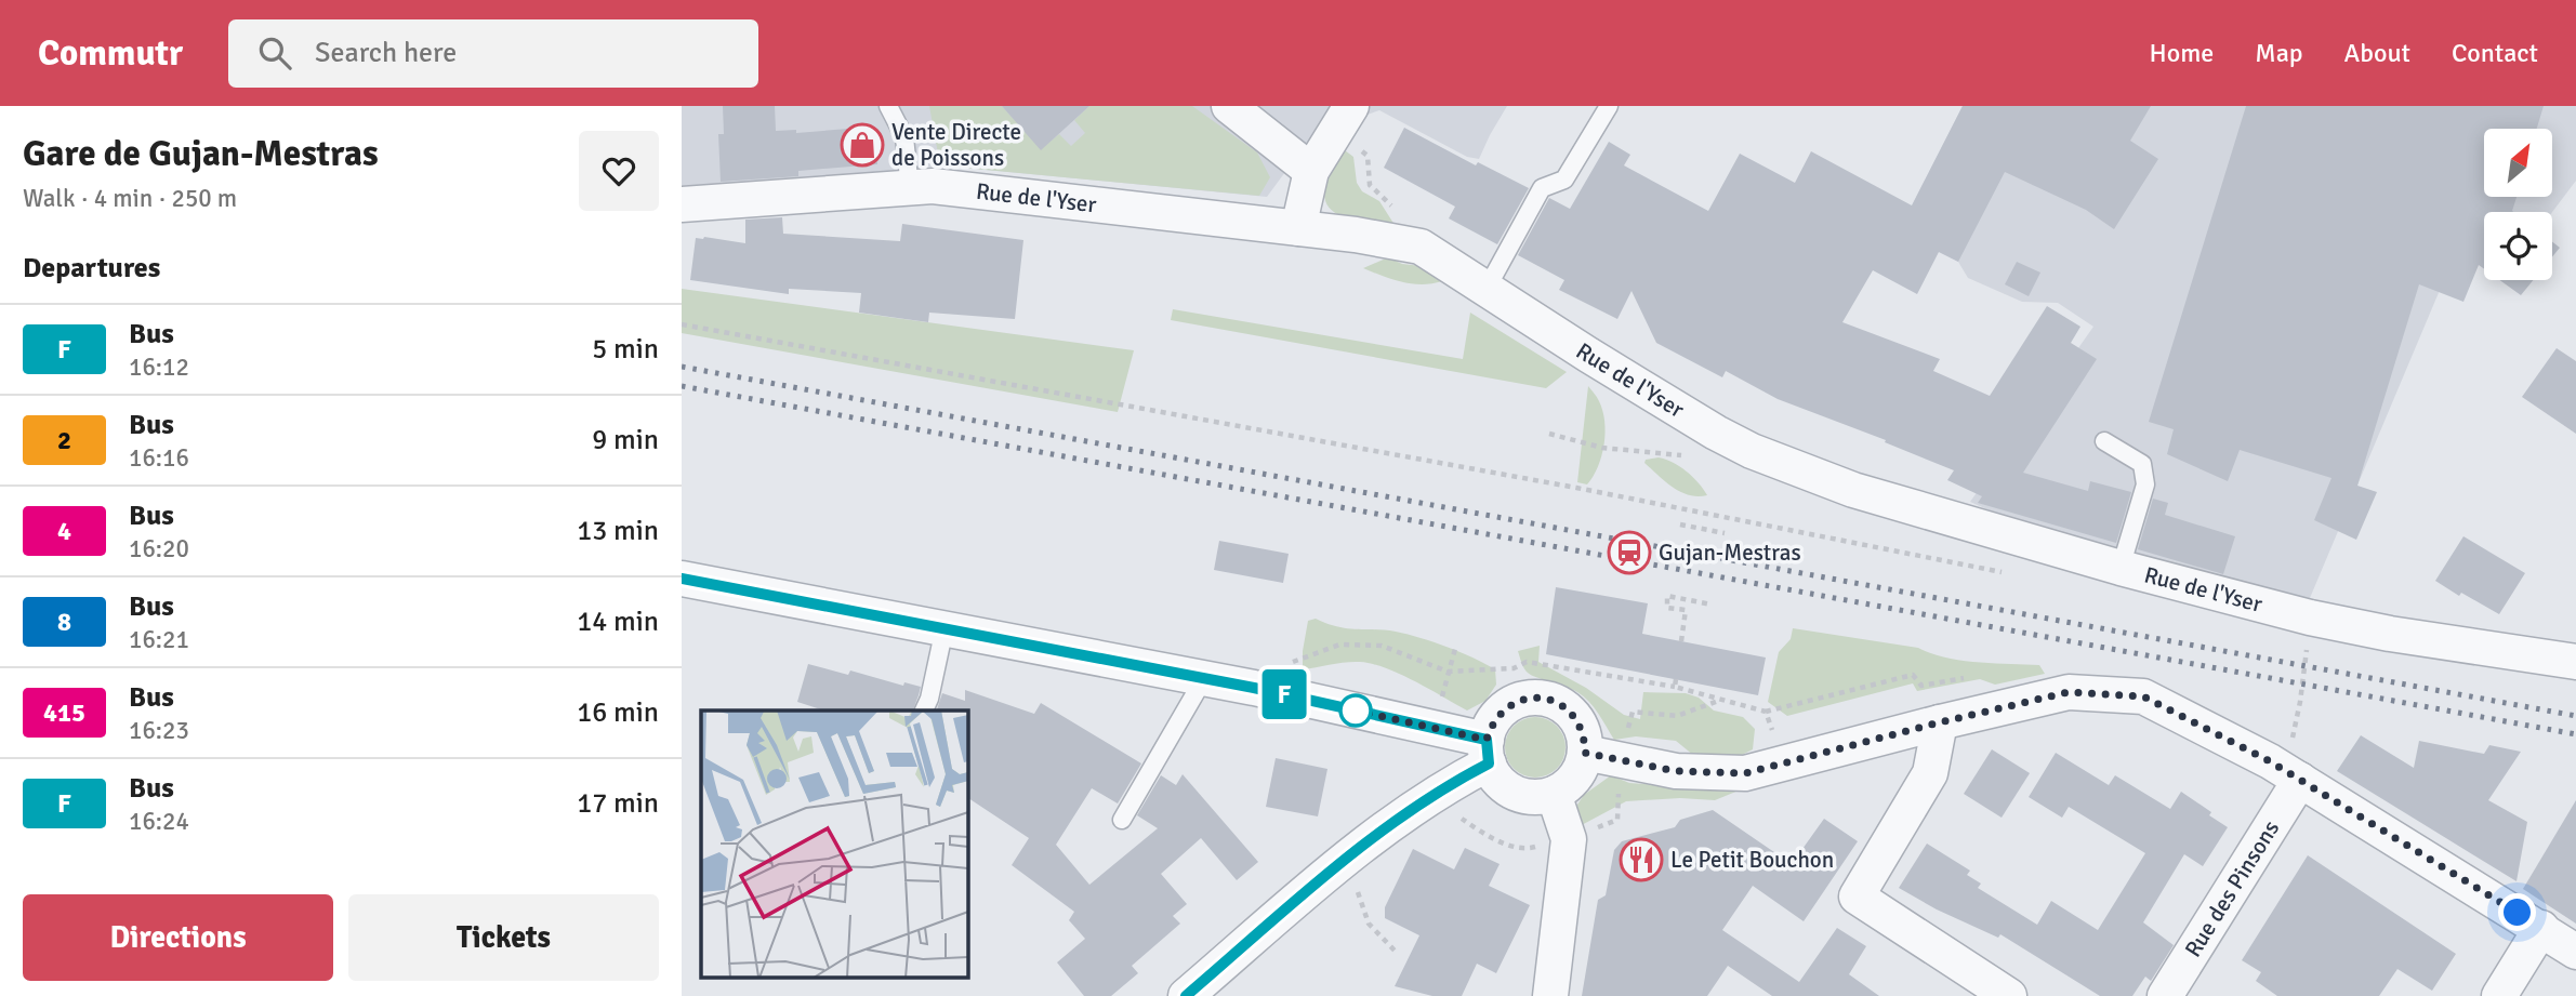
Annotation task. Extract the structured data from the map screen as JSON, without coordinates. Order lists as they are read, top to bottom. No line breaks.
{"streets":{"street":["Rue de l'Yser","Rue des Pinsons"]},"places":{"shop":["Vente Directe de Poissons"],"station":["Gujan-Mestras"],"restaurant":["Le Petit Bouchon"]},"lines":["bus line F"],"north":"top right","page":{"header":"Commutr","search":"Search here","nav":["Home","Map","About","Contact"],"heading":[["Gare de Gujan-Mestras","Walk · 4 min · 250 m"],"Departures"],"on_map":"F","list":[{"mark":"F","name":"Bus","note":"16:12","value":"5 min"},{"mark":"2","name":"Bus","note":"16:16","value":"9 min"},{"mark":"4","name":"Bus","note":"16:20","value":"13 min"},{"mark":"8","name":"Bus","note":"16:21","value":"14 min"},{"mark":"415","name":"Bus","note":"16:23","value":"16 min"},{"mark":"F","name":"Bus","note":"16:24","value":"17 min"}],"buttons":["Directions","Tickets"]}}
